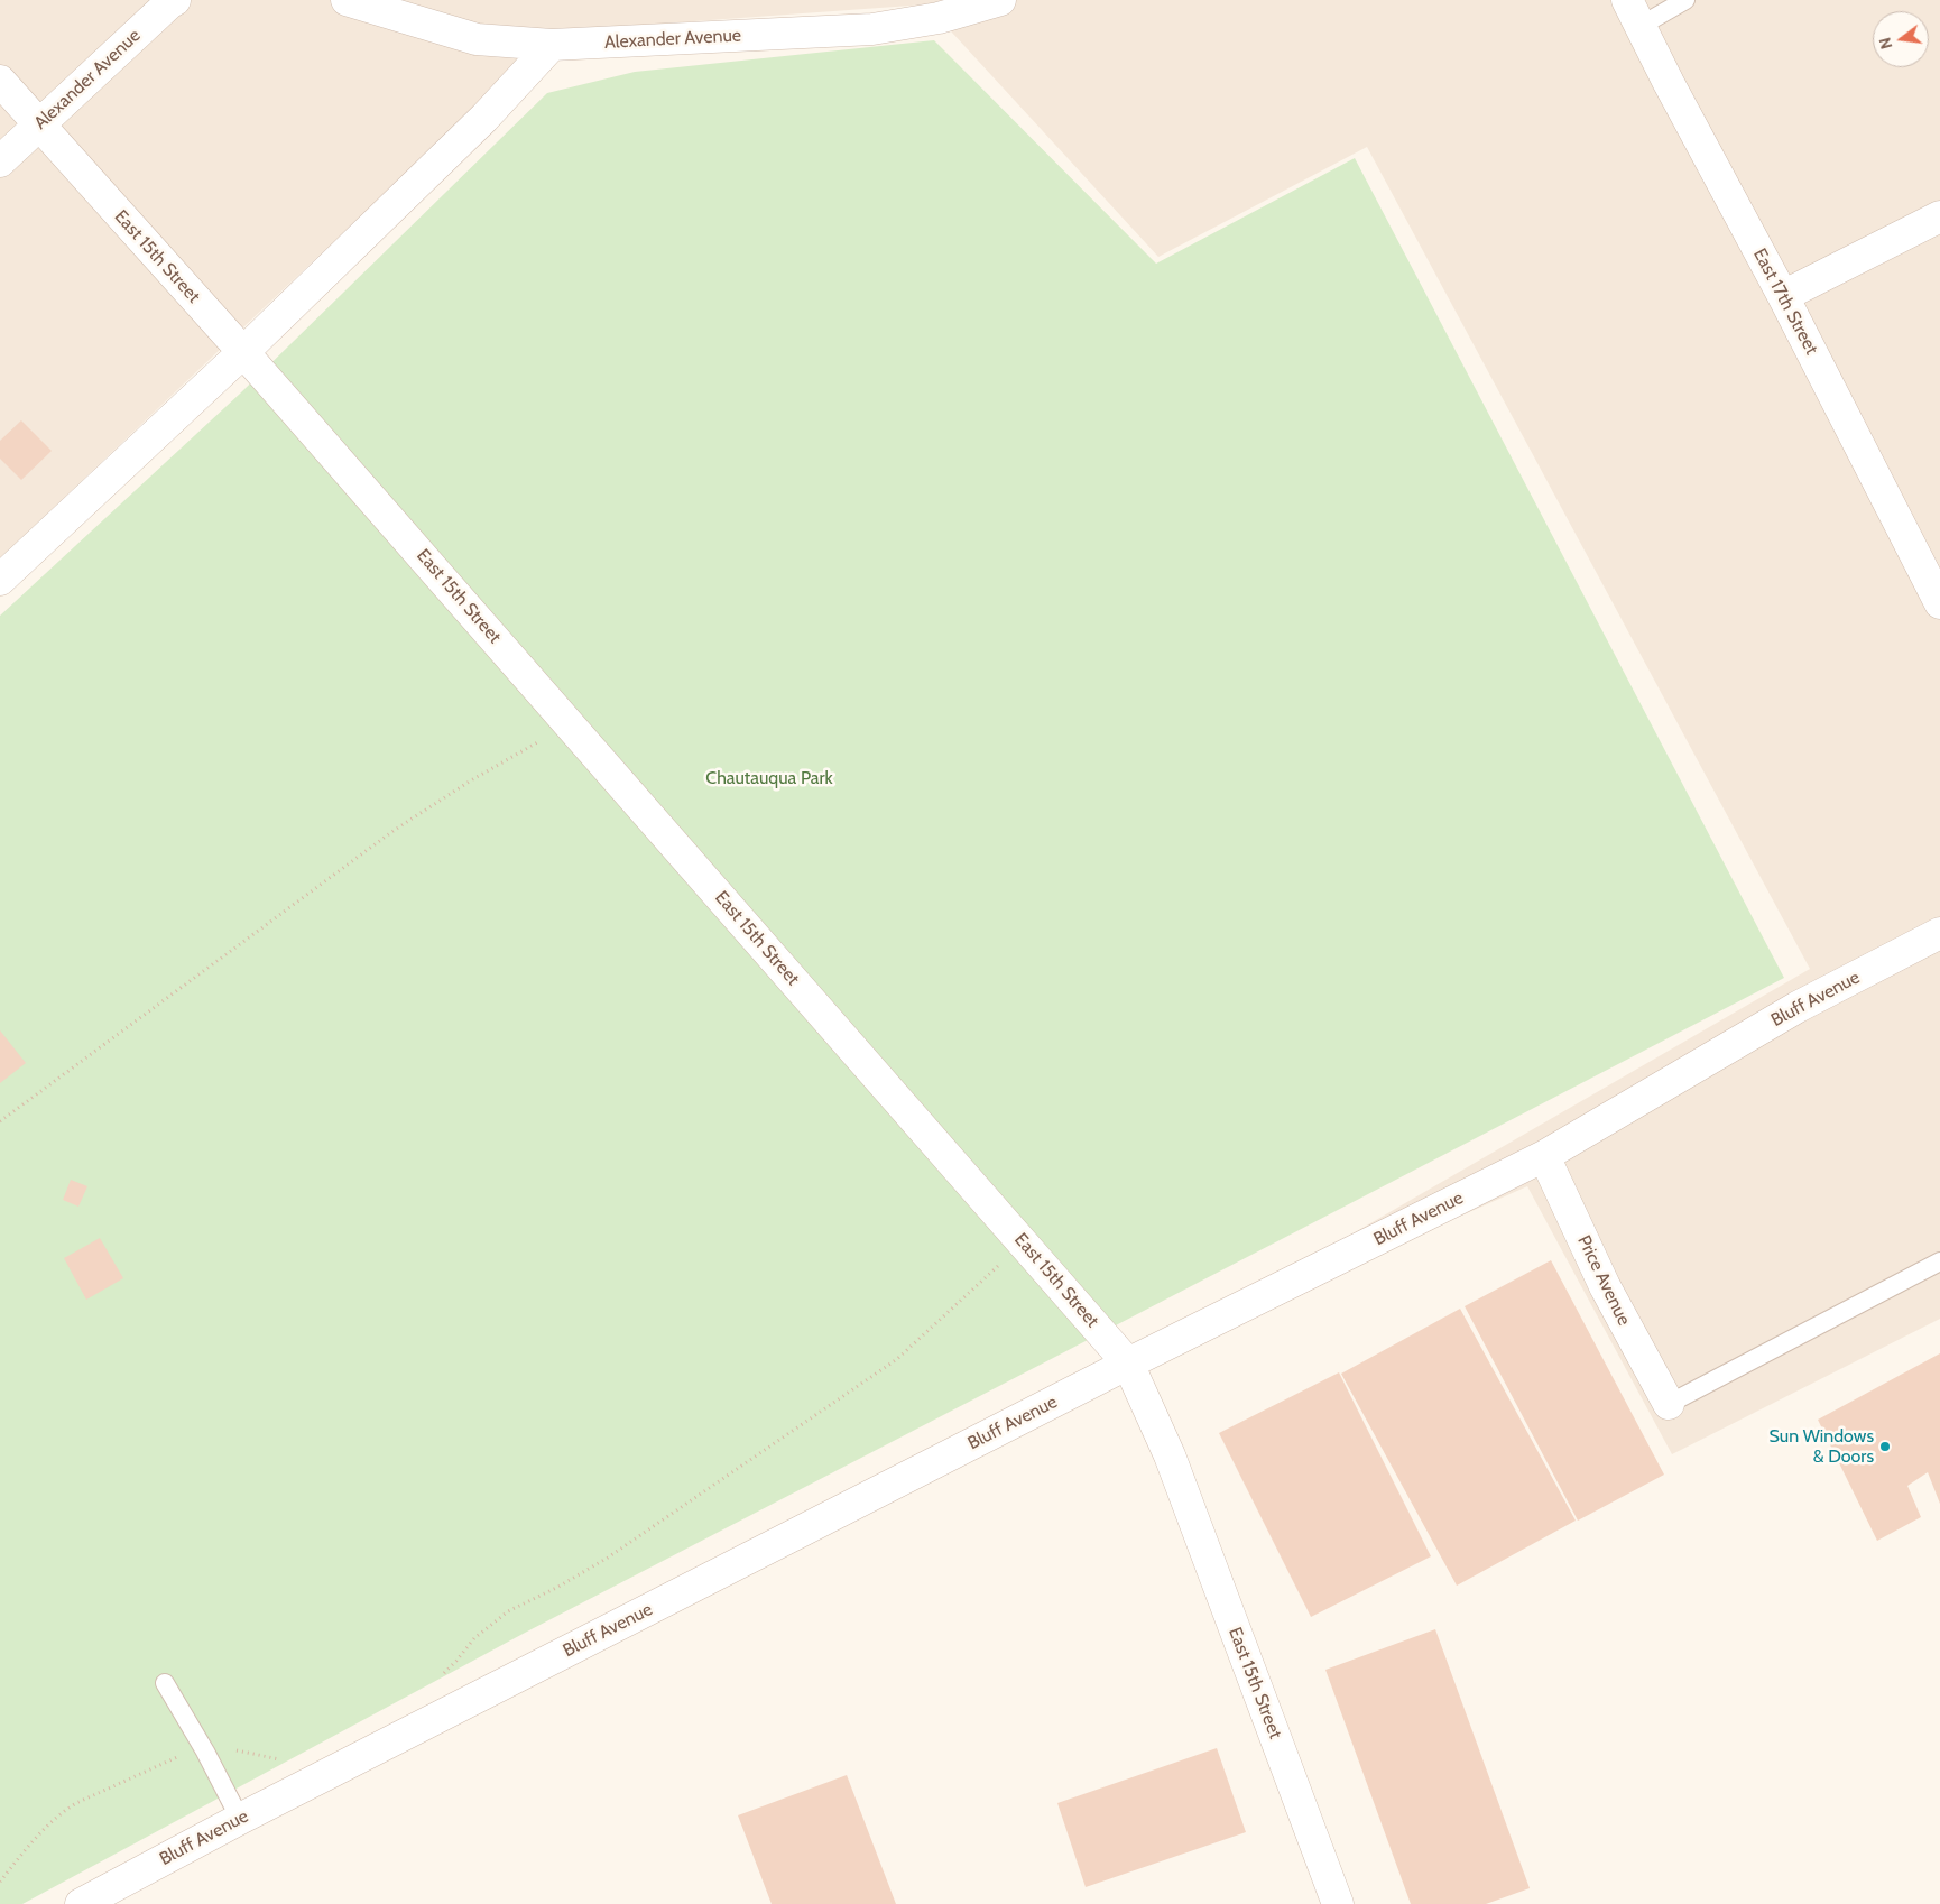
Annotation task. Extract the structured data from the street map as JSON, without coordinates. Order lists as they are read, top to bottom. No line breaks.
{"streets":{"street":["Alexander Avenue","East 15th Street","East 17th Street","Bluff Avenue","Price Avenue"]},"crossings":[["Alexander Avenue","East 15th Street"],["East 15th Street","Bluff Avenue"],["Bluff Avenue","Price Avenue"]],"parks":["Chautauqua Park"],"places":["Sun Windows & Doors"],"north":"left"}
